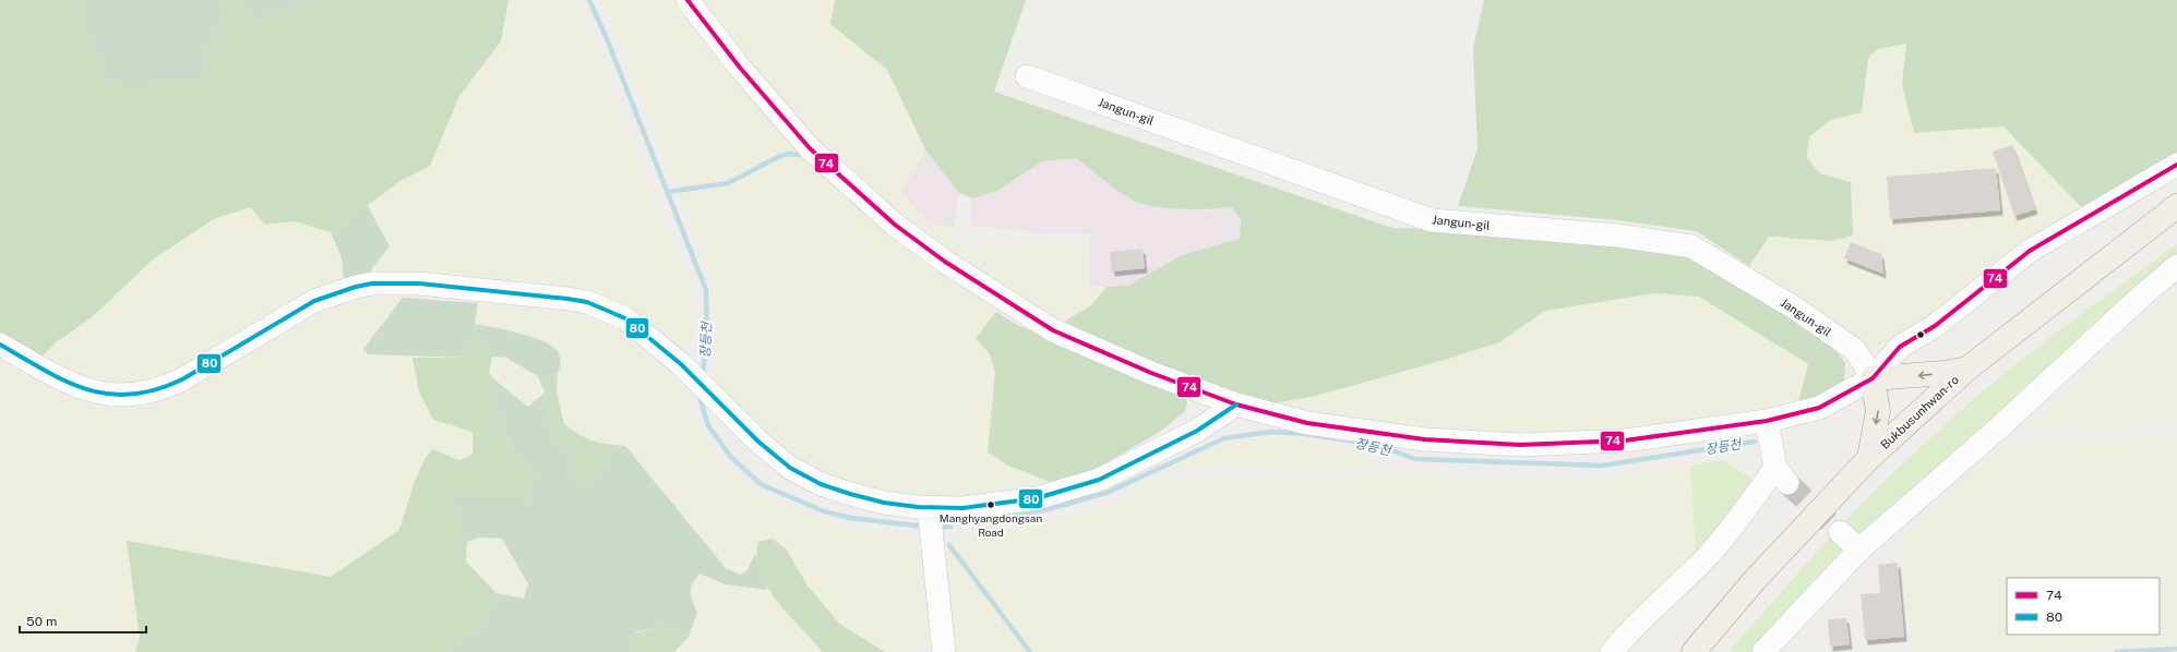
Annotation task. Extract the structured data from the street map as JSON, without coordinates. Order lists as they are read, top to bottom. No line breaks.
{"streets":{"main road":["Bukbusunhwan-ro"],"street":["Jangun-gil"]},"water":["장등천"],"places":["Manghyangdongsan Road"],"lines":["transit line 74","transit line 80"],"legend":["74","80"],"scale_bar":"50 m"}
